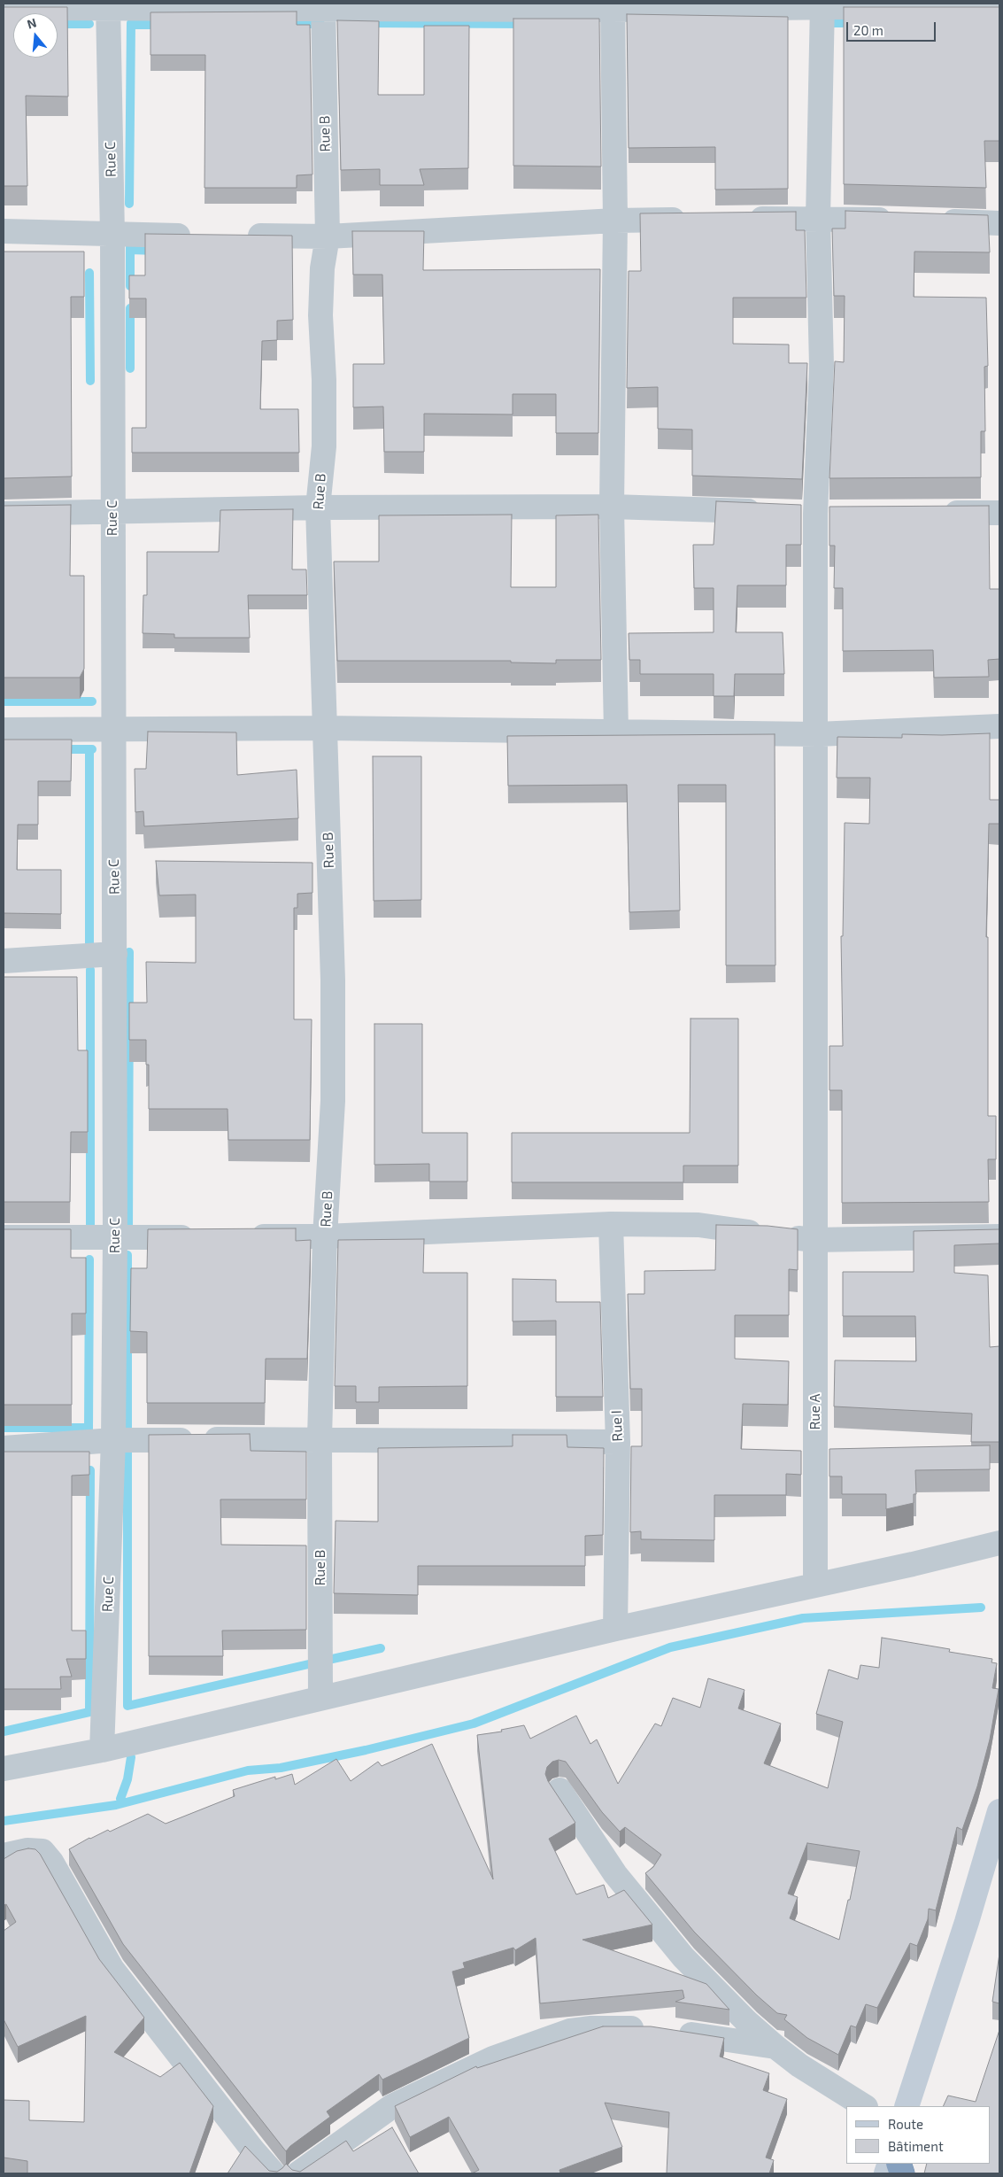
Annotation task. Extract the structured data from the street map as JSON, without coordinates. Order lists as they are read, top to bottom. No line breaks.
{"streets":{"street":["Rue B","Rue C","Rue A","Rue I"]},"legend":["Route","Bâtiment"],"scale_bar":"20 m","north":"top"}
